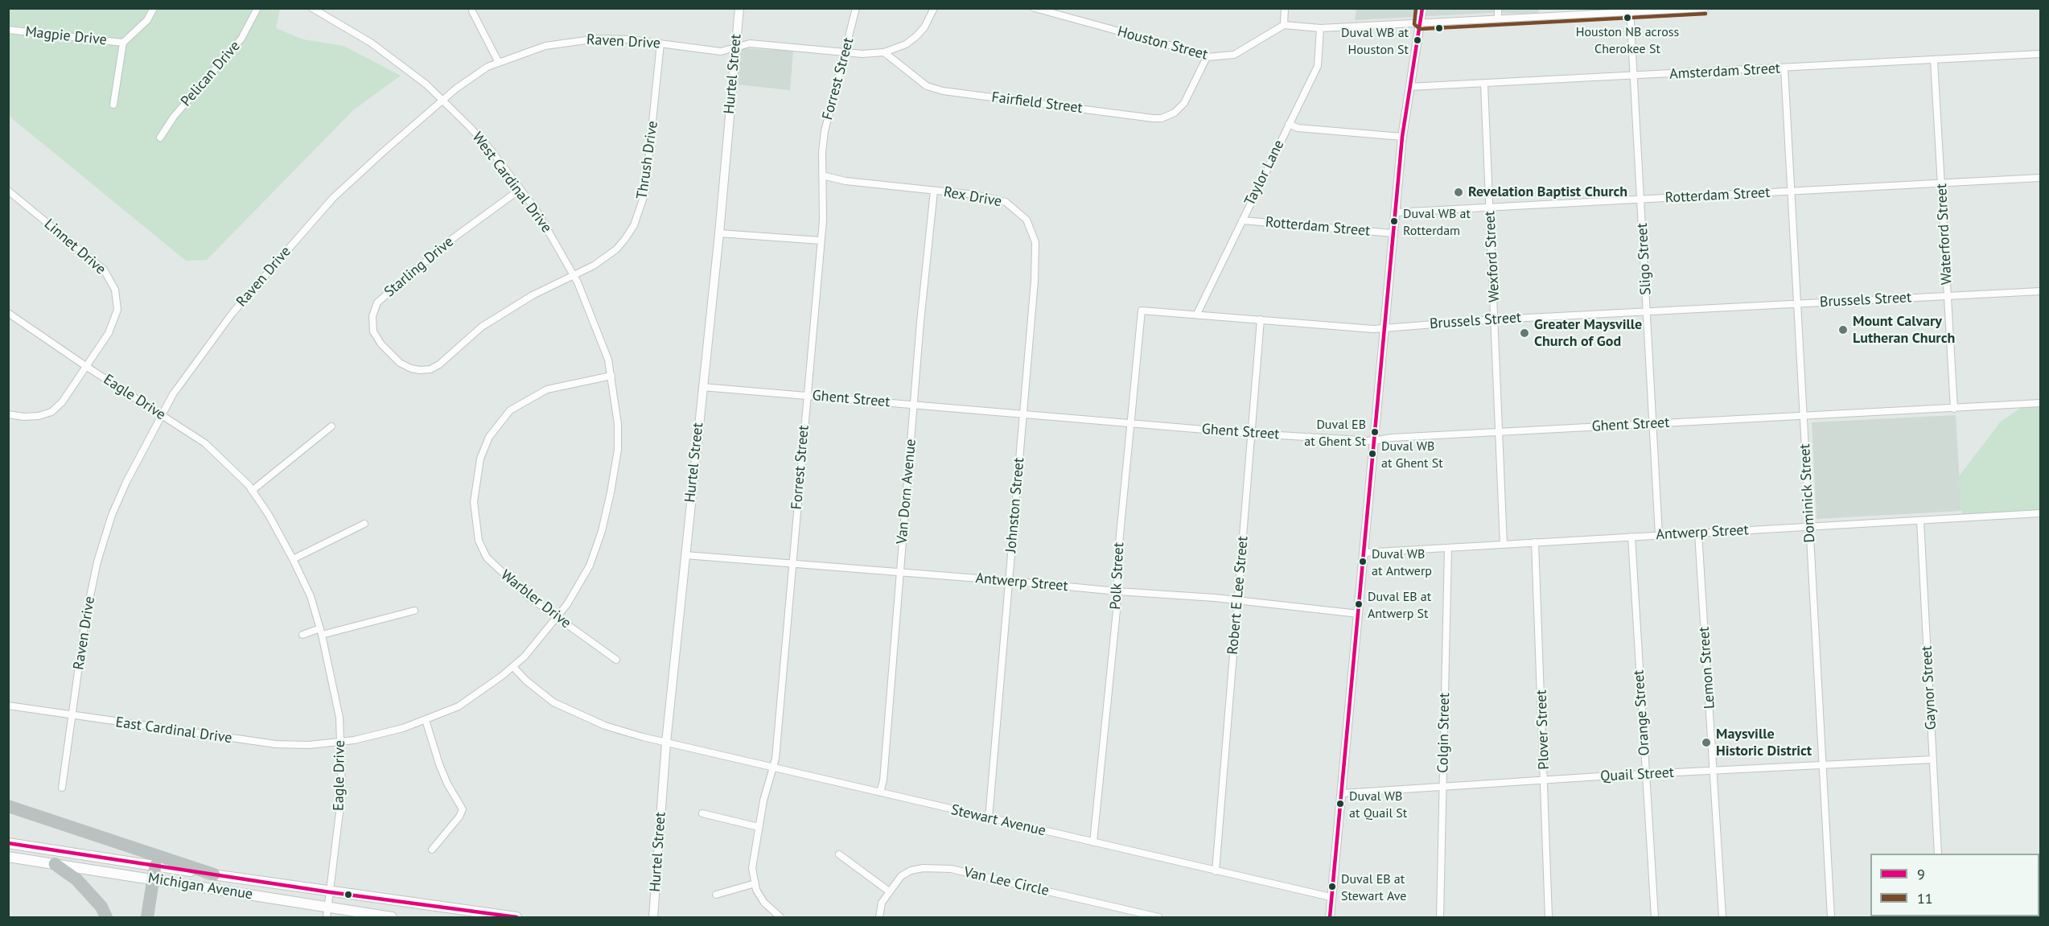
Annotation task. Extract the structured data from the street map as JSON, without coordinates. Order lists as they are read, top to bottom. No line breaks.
{"streets":{"main road":["Michigan Avenue"],"street":["Magpie Drive","Raven Drive","Houston Street","Amsterdam Street","Pelican Drive","Hurtel Street","Forrest Street","Fairfield Street","Thrush Drive","Taylor Lane","West Cardinal Drive","Rotterdam Street","Rex Drive","Waterford Street","Linnet Drive","Wexford Street","Sligo Street","Starling Drive","Brussels Street","Eagle Drive","Ghent Street","Van Dorn Avenue","Dominick Street","Johnston Street","Antwerp Street","Polk Street","Robert E Lee Street","Warbler Drive","Lemon Street","Gaynor Street","Orange Street","Plover Street","East Cardinal Drive","Colgin Street","Quail Street","Stewart Avenue","Van Lee Circle"]},"crossings":[["Raven Drive","Hurtel Street"],["Raven Drive","Thrush Drive"],["Raven Drive","West Cardinal Drive"],["Raven Drive","Eagle Drive"],["Raven Drive","East Cardinal Drive"],["Houston Street","Fairfield Street"],["Amsterdam Street","Waterford Street"],["Amsterdam Street","Wexford Street"],["Amsterdam Street","Sligo Street"],["Amsterdam Street","Dominick Street"],["Hurtel Street","Ghent Street"],["Hurtel Street","Antwerp Street"],["Hurtel Street","Stewart Avenue"],["Forrest Street","Rex Drive"],["Forrest Street","Ghent Street"],["Forrest Street","Antwerp Street"],["Forrest Street","Stewart Avenue"],["Thrush Drive","West Cardinal Drive"],["Thrush Drive","Starling Drive"],["Taylor Lane","Rotterdam Street"],["Taylor Lane","Brussels Street"],["West Cardinal Drive","Starling Drive"],["West Cardinal Drive","Eagle Drive"],["West Cardinal Drive","Warbler Drive"],["West Cardinal Drive","East Cardinal Drive"],["West Cardinal Drive","Stewart Avenue"],["Rotterdam Street","Waterford Street"],["Rotterdam Street","Wexford Street"],["Rotterdam Street","Sligo Street"],["Rotterdam Street","Dominick Street"],["Rex Drive","Van Dorn Avenue"],["Rex Drive","Johnston Street"],["Waterford Street","Brussels Street"],["Waterford Street","Ghent Street"],["Linnet Drive","Eagle Drive"],["Wexford Street","Brussels Street"],["Wexford Street","Ghent Street"],["Wexford Street","Antwerp Street"],["Sligo Street","Brussels Street"],["Sligo Street","Ghent Street"],["Sligo Street","Antwerp Street"],["Brussels Street","Dominick Street"],["Brussels Street","Polk Street"],["Brussels Street","Robert E Lee Street"],["Eagle Drive","East Cardinal Drive"],["Eagle Drive","Michigan Avenue"],["Ghent Street","Van Dorn Avenue"],["Ghent Street","Dominick Street"],["Ghent Street","Johnston Street"],["Ghent Street","Polk Street"],["Ghent Street","Robert E Lee Street"],["Van Dorn Avenue","Antwerp Street"],["Van Dorn Avenue","Stewart Avenue"],["Dominick Street","Antwerp Street"],["Dominick Street","Quail Street"],["Johnston Street","Antwerp Street"],["Johnston Street","Stewart Avenue"],["Antwerp Street","Polk Street"],["Antwerp Street","Robert E Lee Street"],["Antwerp Street","Lemon Street"],["Antwerp Street","Gaynor Street"],["Antwerp Street","Orange Street"],["Antwerp Street","Plover Street"],["Antwerp Street","Colgin Street"],["Polk Street","Stewart Avenue"],["Robert E Lee Street","Stewart Avenue"],["Lemon Street","Quail Street"],["Gaynor Street","Quail Street"],["Orange Street","Quail Street"],["Plover Street","Quail Street"],["Colgin Street","Quail Street"]],"places":["Houston NB across Cherokee St","Duval WB at Houston St","Revelation Baptist Church","Duval WB at Rotterdam","Mount Calvary Lutheran Church","Greater Maysville Church of God","Duval EB at Ghent St","Duval WB at Ghent St","Duval WB at Antwerp","Duval EB at Antwerp St","Maysville Historic District","Duval WB at Quail St","Duval EB at Stewart Ave"],"lines":["transit line 9","transit line 11"],"legend":["9","11"]}
